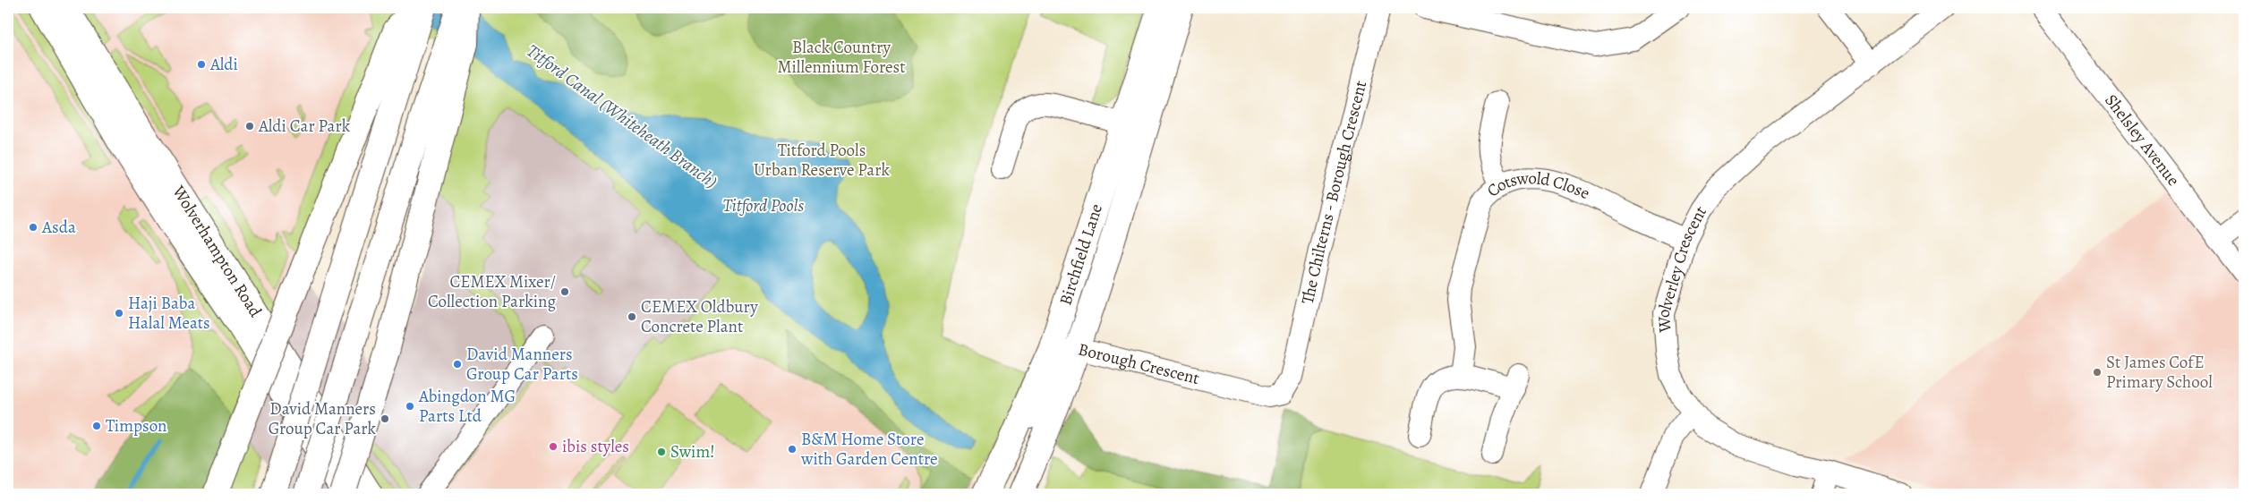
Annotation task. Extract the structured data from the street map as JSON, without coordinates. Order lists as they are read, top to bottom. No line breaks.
{"streets":{"main road":["Wolverhampton Road","Birchfield Lane"],"street":["Shelsley Avenue","The Chilterns - Borough Crescent","Cotswold Close","Wolverley Crescent","Borough Crescent"]},"crossings":[["The Chilterns - Borough Crescent","Borough Crescent"],["Cotswold Close","Wolverley Crescent"],["Birchfield Lane","Borough Crescent"]],"water":["Titford Canal (Whiteheath Branch)","Titford Pools"],"parks":["Black Country Millennium Forest","Titford Pools Urban Reserve Park"],"places":["Aldi","Aldi Car Park","Asda","CEMEX Mixer/ Collection Parking","Haji Baba Halal Meats","CEMEX Oldbury Concrete Plant","David Manners Group Car Parts","St James CofE Primary School","Abingdon MG Parts Ltd","David Manners Group Car Park","Timpson","ibis styles","B&M Home Store with Garden Centre","Swim!"]}
